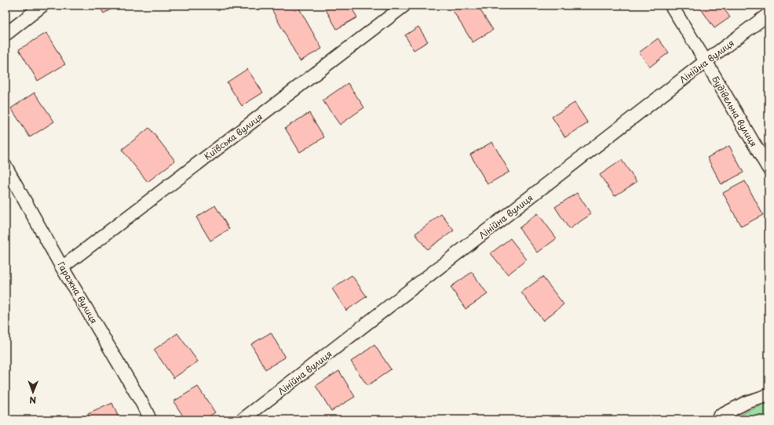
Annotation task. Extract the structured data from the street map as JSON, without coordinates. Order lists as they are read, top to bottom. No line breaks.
{"streets":{"street":["Лінійна вулиця","Будівельна вулиця","Київська вулиця","Гаражна вулиця"]},"crossings":[["Лінійна вулиця","Будівельна вулиця"],["Київська вулиця","Гаражна вулиця"]],"north":"bottom"}
